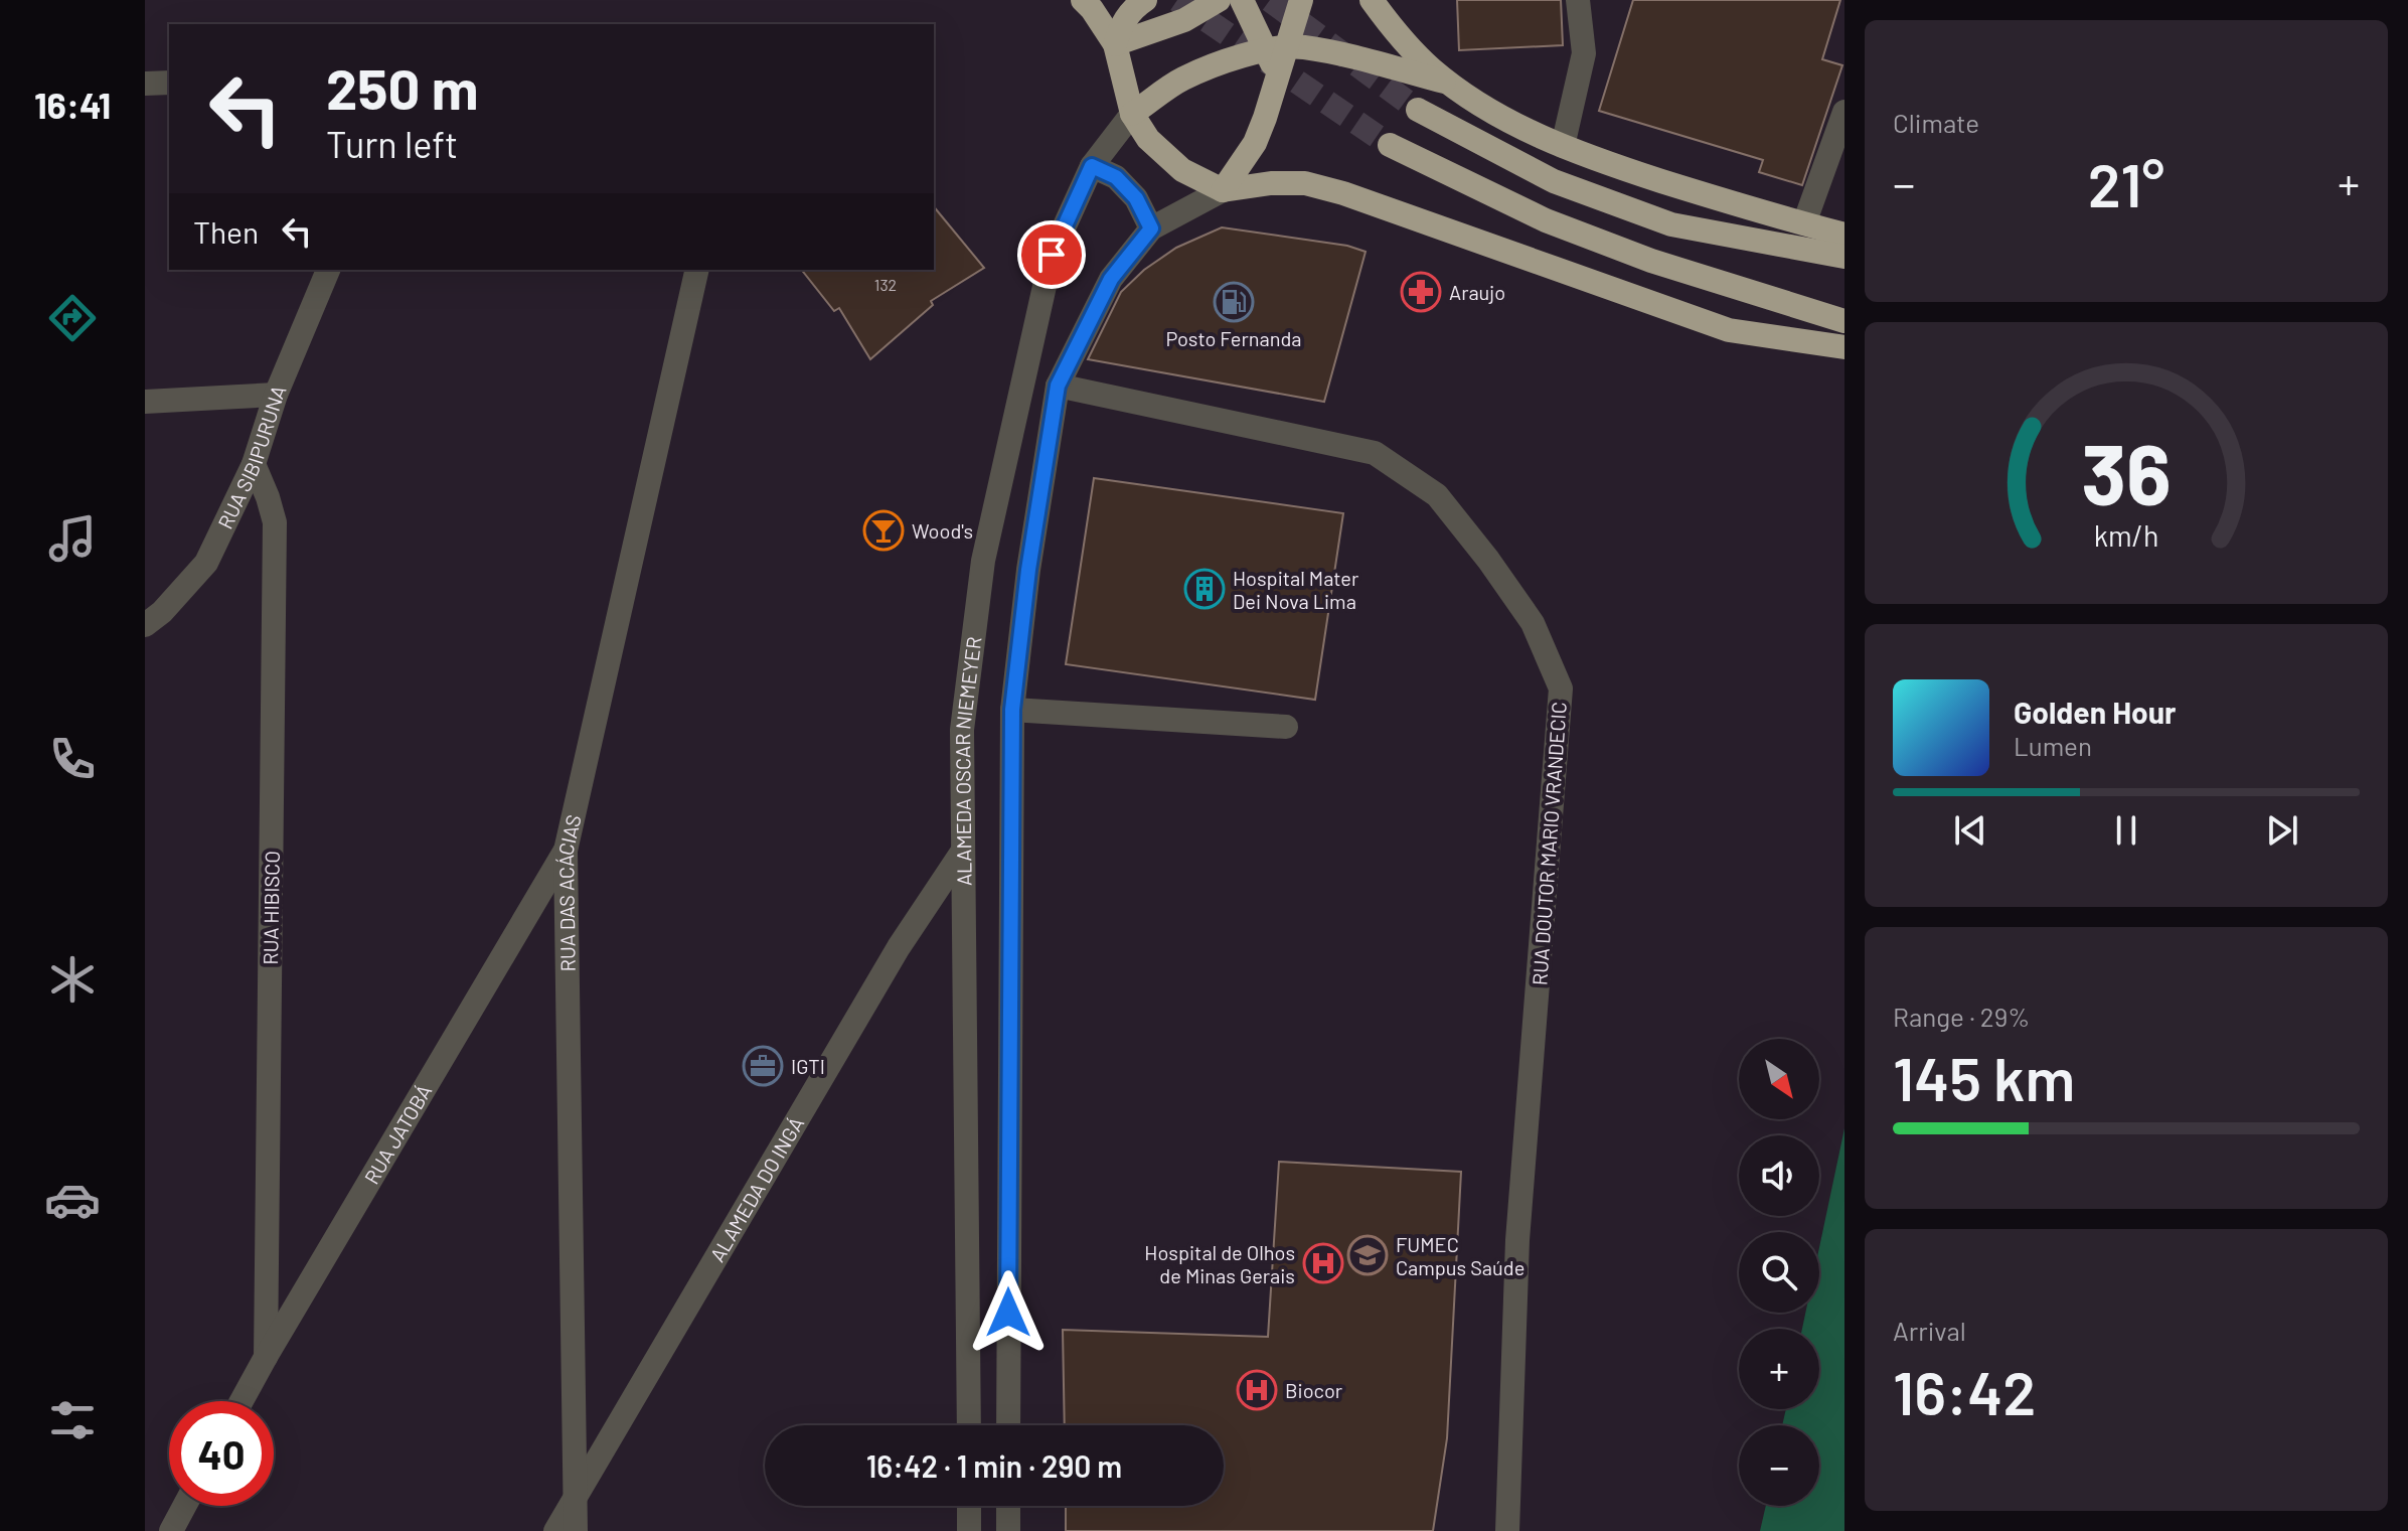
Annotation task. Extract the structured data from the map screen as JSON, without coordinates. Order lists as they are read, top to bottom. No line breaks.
{"streets":{"street":["RUA SIBIPURUNA","ALAMEDA OSCAR NIEMEYER","RUA DOUTOR MARIO VRANDECIC","RUA DAS ACÁCIAS","RUA HIBISCO","RUA JATOBÁ","ALAMEDA DO INGÁ"]},"crossings":[["RUA SIBIPURUNA","RUA HIBISCO"],["ALAMEDA OSCAR NIEMEYER","RUA DOUTOR MARIO VRANDECIC"],["ALAMEDA OSCAR NIEMEYER","ALAMEDA DO INGÁ"],["RUA DAS ACÁCIAS","RUA JATOBÁ"],["RUA DAS ACÁCIAS","ALAMEDA DO INGÁ"],["RUA HIBISCO","RUA JATOBÁ"]],"places":{"pharmacy":["Araujo"],"fuel station":["Posto Fernanda"],"bar":["Wood's"],"building":["Hospital Mater Dei Nova Lima"],"office":["IGTI"],"school or university":["FUMEC Campus Saúde"],"hospital":["Hospital de Olhos de Minas Gerais","Biocor"]},"house_numbers":["132"],"north":"bottom right","page":{"tabs":"16:41","tile":["Climate",["Range · 29%","145 km"],["Arrival","16:42"]],"turn":["250 m","Turn left"],"heat":["−","21°","+"],"then":"Then","song":["Golden Hour","Lumen"],"map_buttons":["+","−"],"limit":"40","trip":"16:42 · 1 min · 290 m","gauge":["36","km/h"]}}
